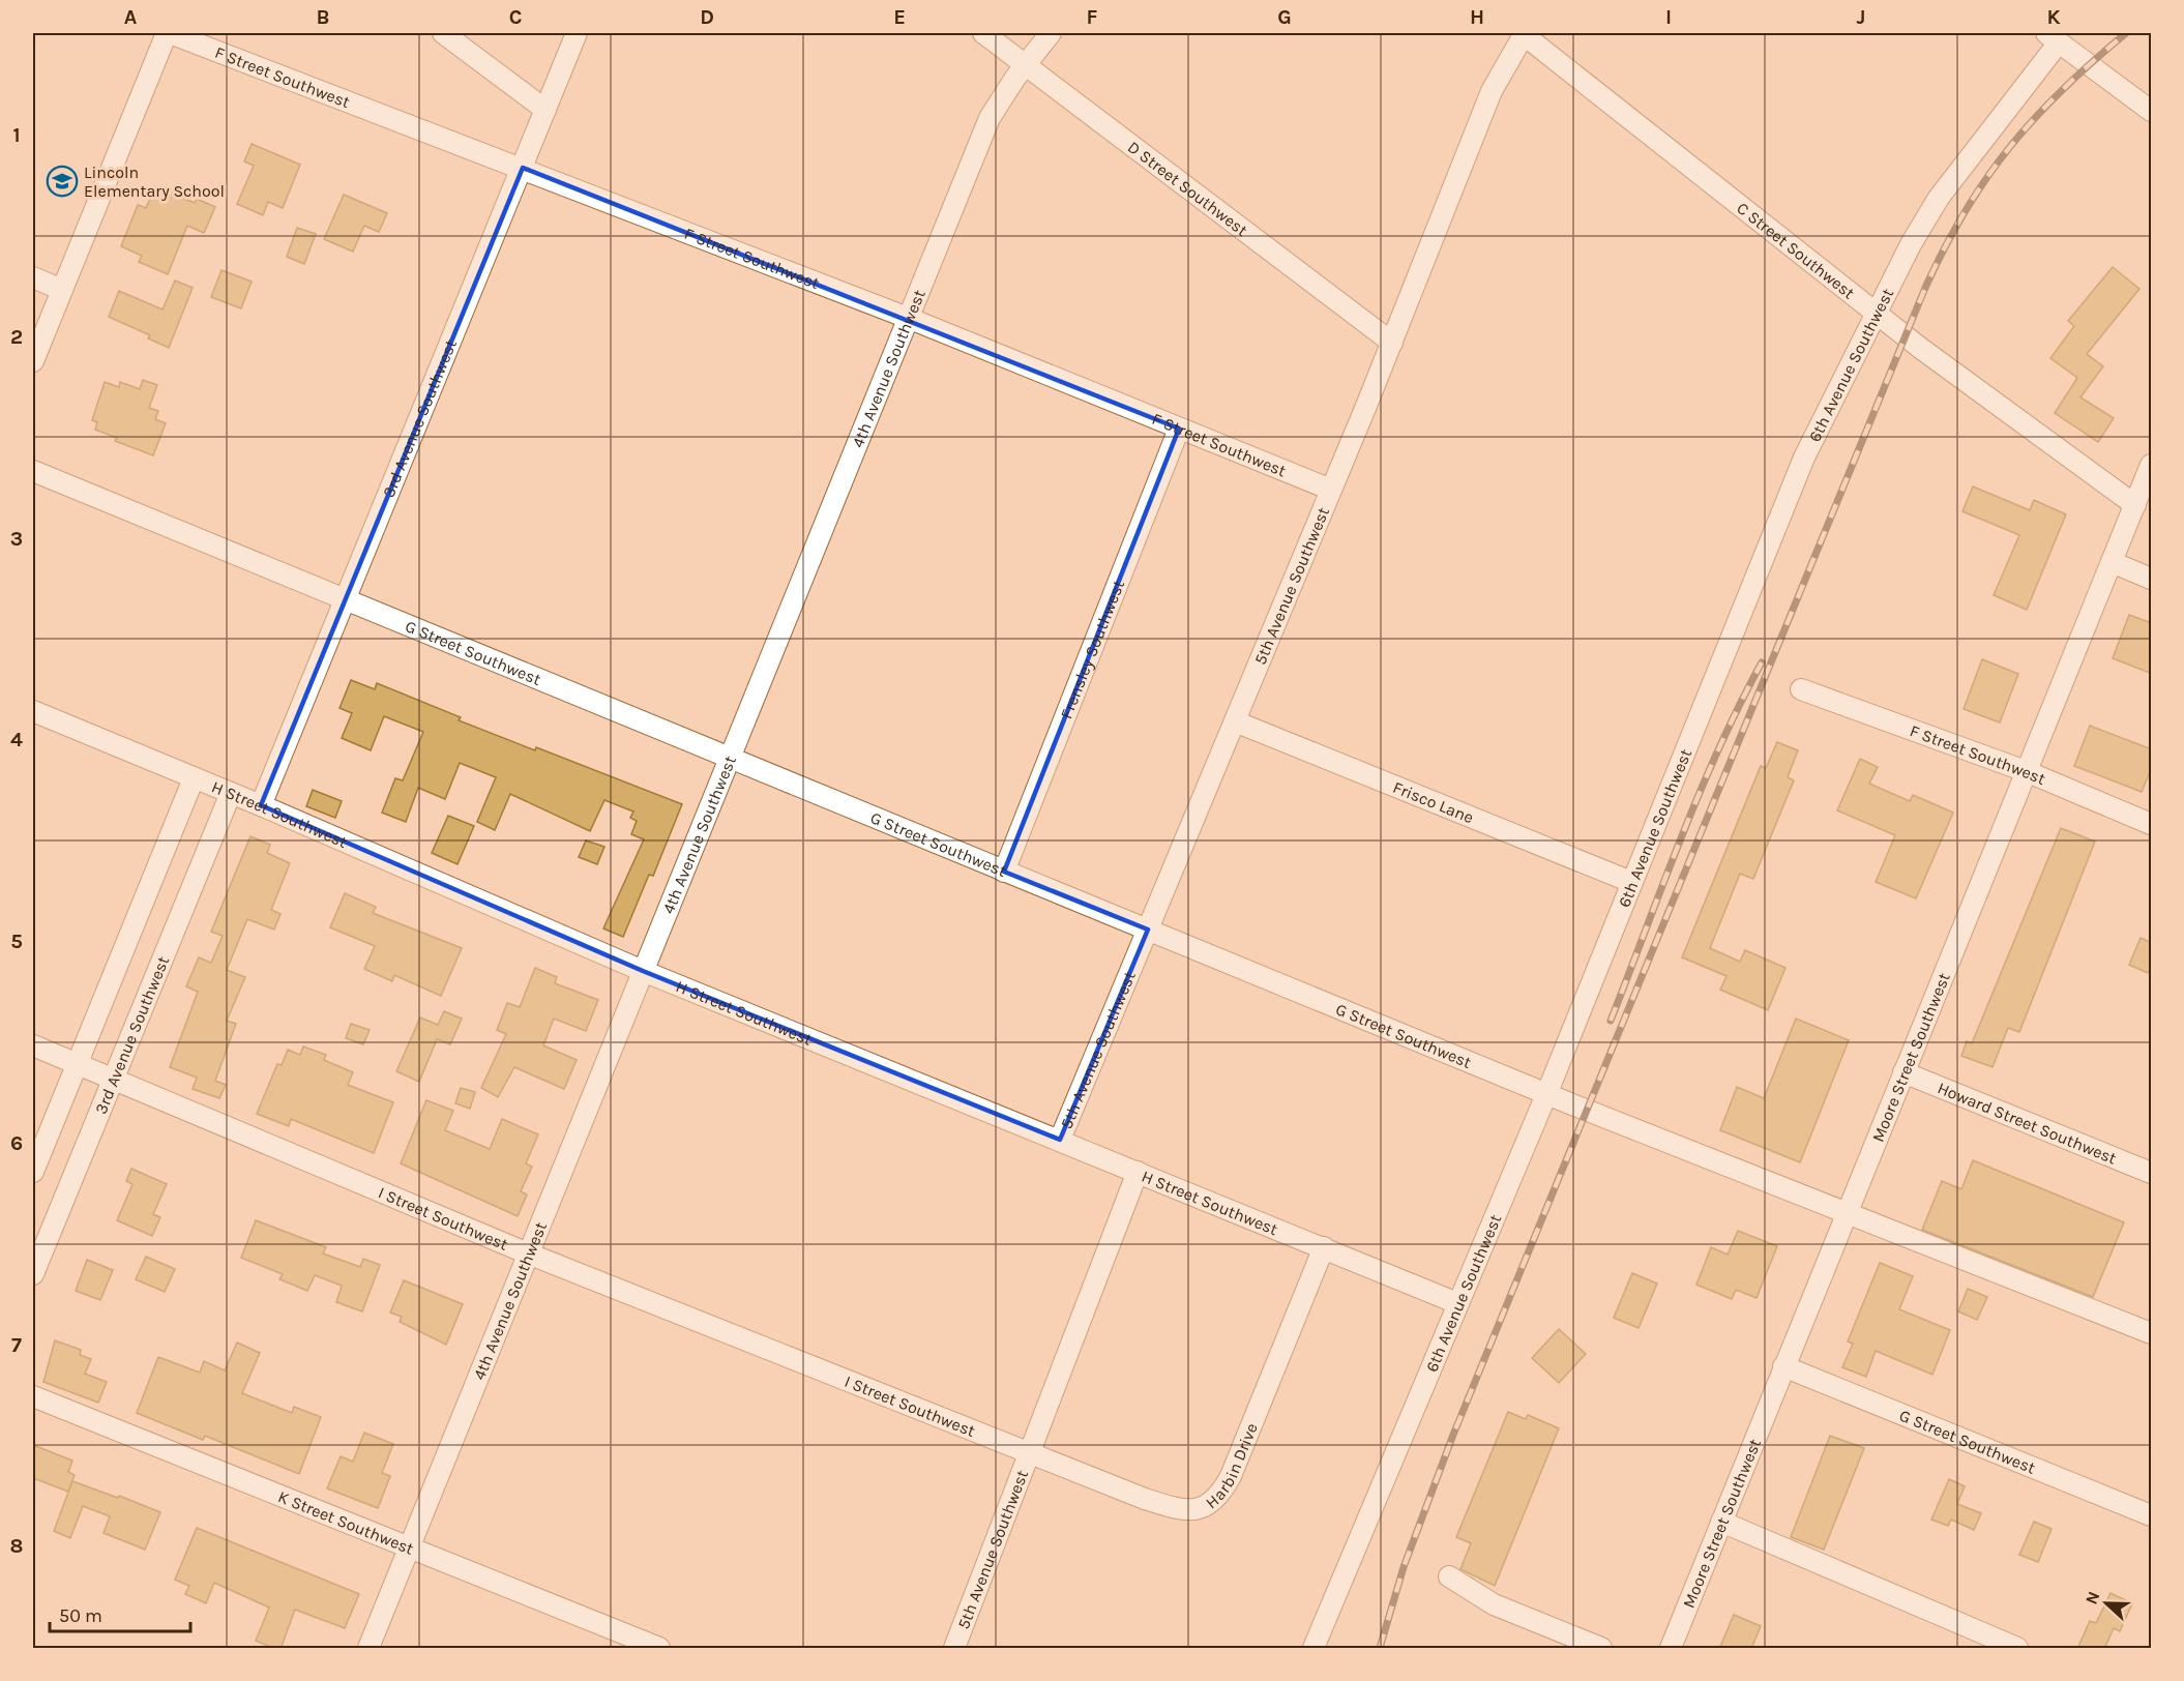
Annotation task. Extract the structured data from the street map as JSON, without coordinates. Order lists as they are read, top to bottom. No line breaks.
{"streets":{"street":["F Street Southwest","D Street Southwest","C Street Southwest","6th Avenue Southwest","4th Avenue Southwest","3rd Avenue Southwest","5th Avenue Southwest","Frensley Southwest","G Street Southwest","Frisco Lane","H Street Southwest","Moore Street Southwest","Howard Street Southwest","I Street Southwest","Harbin Drive","K Street Southwest"]},"crossings":[["F Street Southwest","4th Avenue Southwest"],["F Street Southwest","3rd Avenue Southwest"],["F Street Southwest","5th Avenue Southwest"],["F Street Southwest","Frensley Southwest"],["F Street Southwest","Moore Street Southwest"],["D Street Southwest","4th Avenue Southwest"],["D Street Southwest","5th Avenue Southwest"],["C Street Southwest","6th Avenue Southwest"],["C Street Southwest","5th Avenue Southwest"],["C Street Southwest","Moore Street Southwest"],["6th Avenue Southwest","G Street Southwest"],["6th Avenue Southwest","Frisco Lane"],["6th Avenue Southwest","H Street Southwest"],["4th Avenue Southwest","G Street Southwest"],["4th Avenue Southwest","H Street Southwest"],["4th Avenue Southwest","I Street Southwest"],["4th Avenue Southwest","K Street Southwest"],["3rd Avenue Southwest","G Street Southwest"],["3rd Avenue Southwest","H Street Southwest"],["3rd Avenue Southwest","I Street Southwest"],["5th Avenue Southwest","G Street Southwest"],["5th Avenue Southwest","Frisco Lane"],["5th Avenue Southwest","H Street Southwest"],["5th Avenue Southwest","I Street Southwest"],["5th Avenue Southwest","Harbin Drive"],["Frensley Southwest","G Street Southwest"],["G Street Southwest","Moore Street Southwest"],["H Street Southwest","Harbin Drive"],["Moore Street Southwest","Howard Street Southwest"],["I Street Southwest","Harbin Drive"]],"places":{"school or university":["Lincoln Elementary School"]},"scale_bar":"50 m","north":"left","grid":{"columns":["A","B","C","D","E","F","G","H","I","J","K"],"rows":["1","2","3","4","5","6","7","8"]}}
